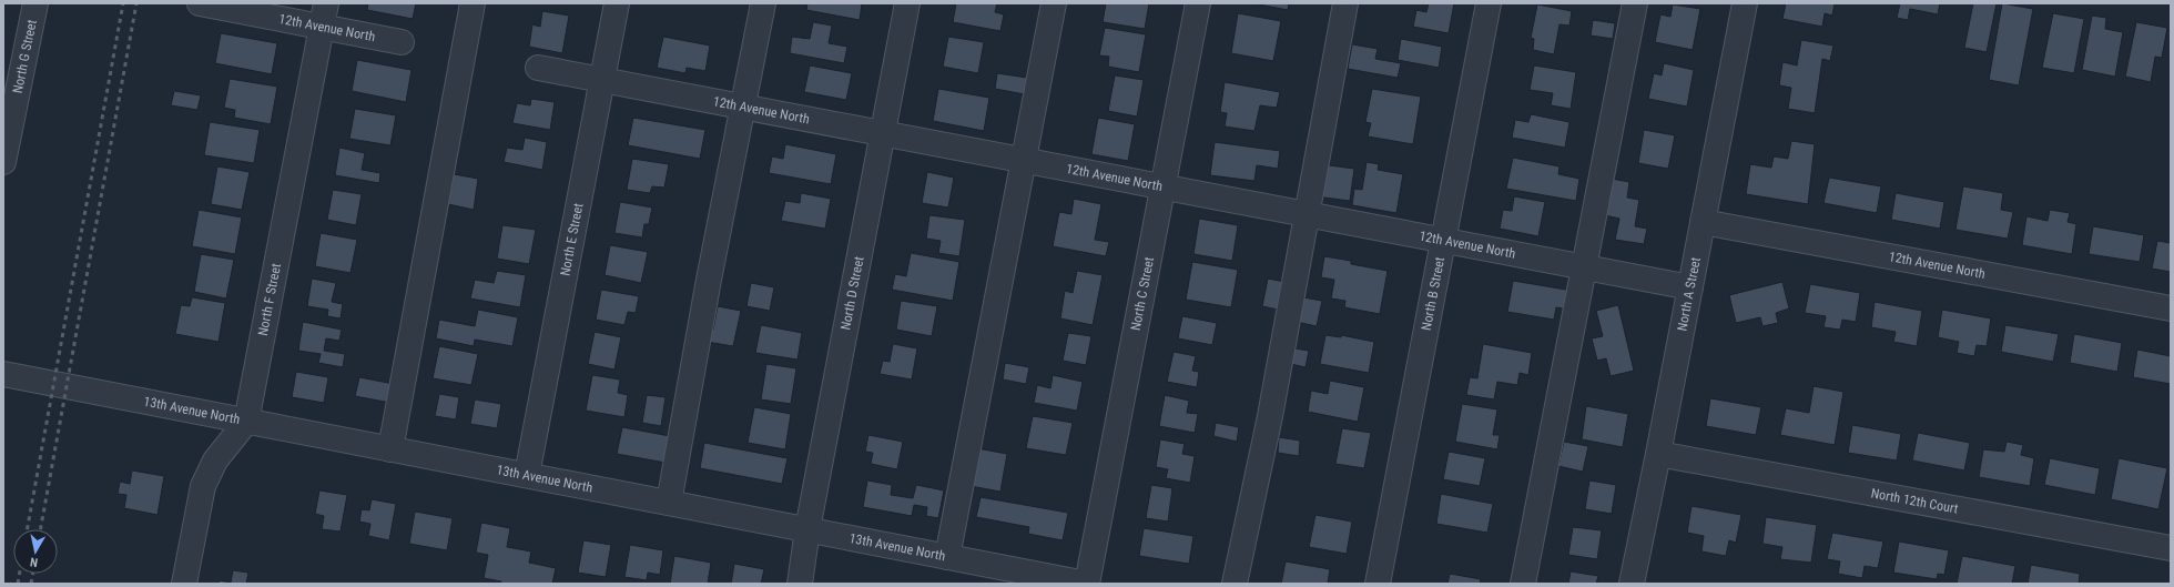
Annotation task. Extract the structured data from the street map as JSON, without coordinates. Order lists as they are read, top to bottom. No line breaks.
{"streets":{"street":["12th Avenue North","North G Street","North E Street","North D Street","North C Street","North B Street","North A Street","North F Street","13th Avenue North","North 12th Court"]},"crossings":[["12th Avenue North","North E Street"],["12th Avenue North","North D Street"],["12th Avenue North","North C Street"],["12th Avenue North","North B Street"],["12th Avenue North","North A Street"],["12th Avenue North","North F Street"],["North E Street","13th Avenue North"],["North D Street","13th Avenue North"],["North C Street","13th Avenue North"],["North A Street","North 12th Court"],["North F Street","13th Avenue North"]],"north":"bottom"}
